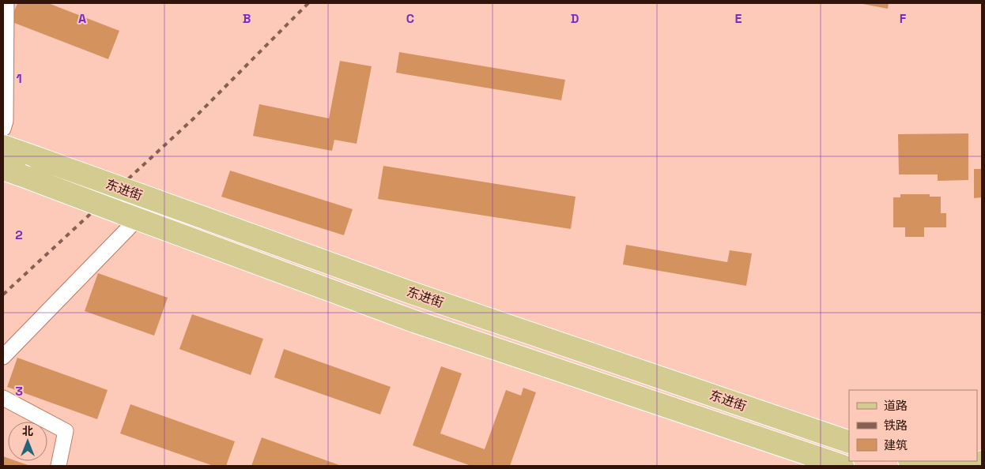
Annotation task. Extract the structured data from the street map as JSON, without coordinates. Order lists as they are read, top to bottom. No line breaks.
{"streets":{"main road":["东进街"]},"legend":["道路","铁路","建筑"],"north":"top","grid":{"columns":["A","B","C","D","E","F"],"rows":["1","2","3"]}}
